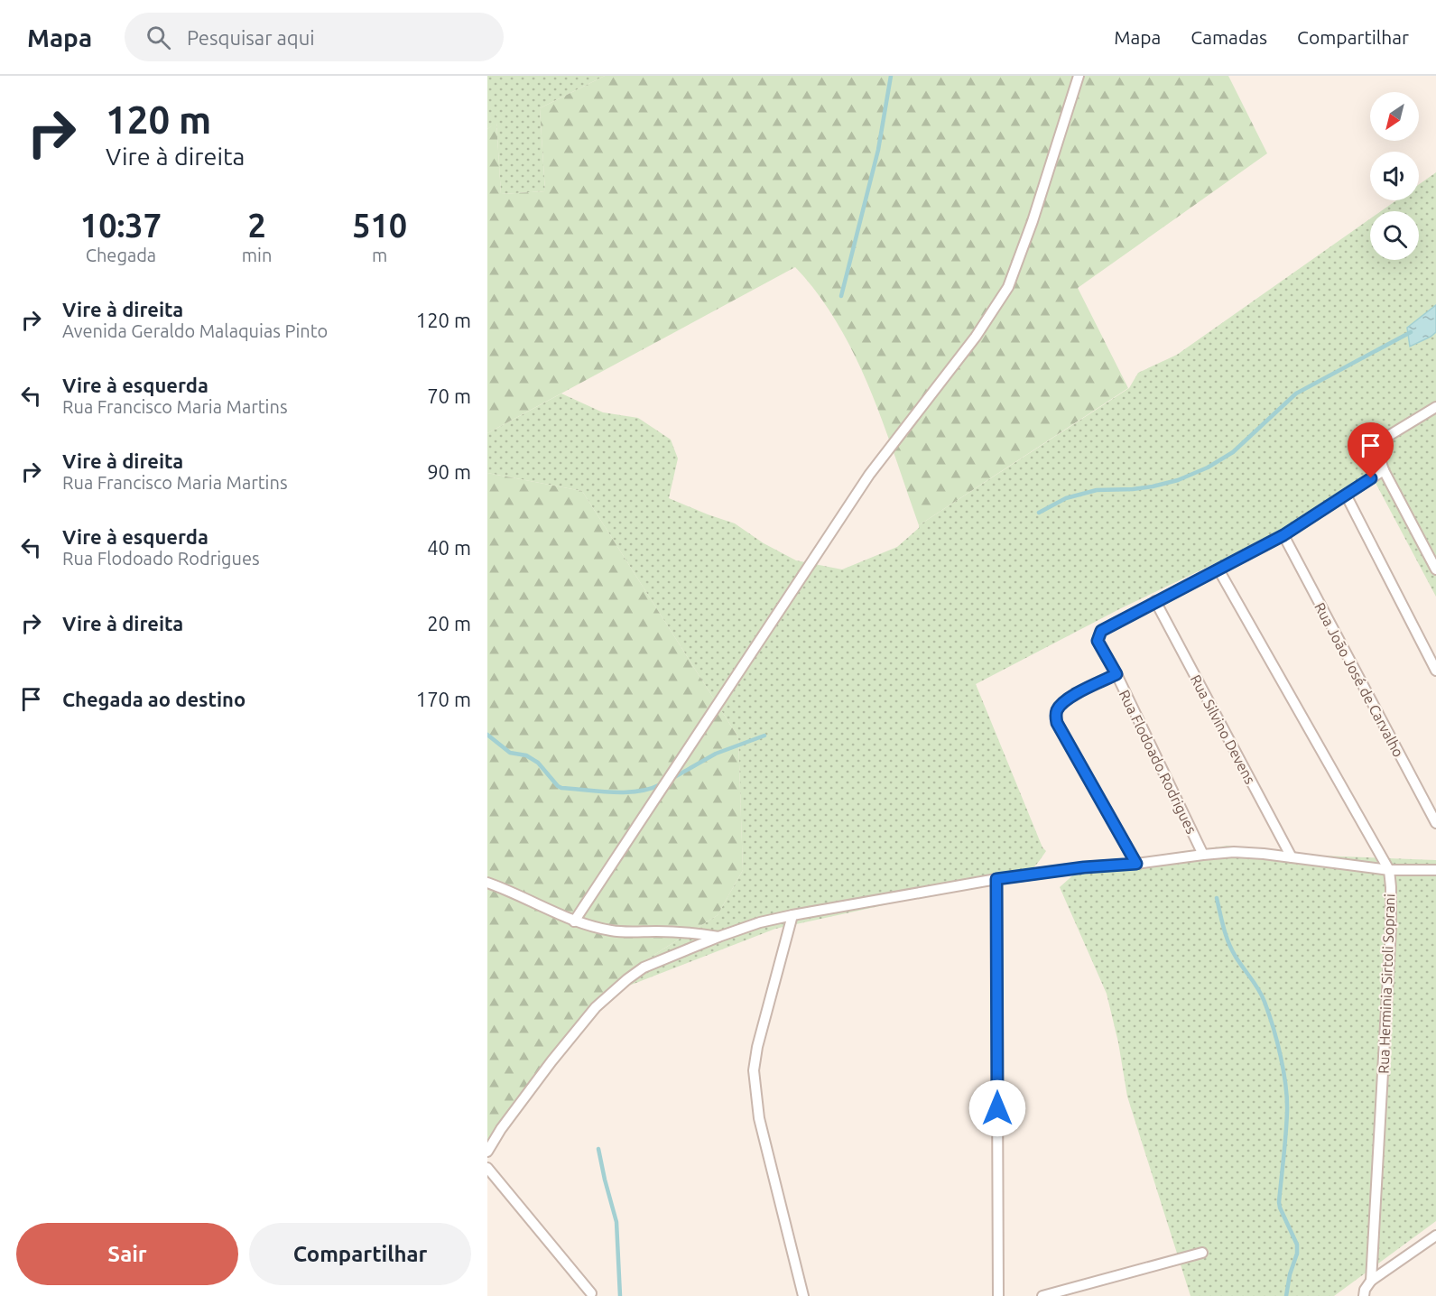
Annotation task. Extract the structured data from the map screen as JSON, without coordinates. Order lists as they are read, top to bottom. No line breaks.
{"streets":{"street":["Rua João José de Carvalho","Rua Silvino Devens","Rua Flodoado Rodrigues","Rua Herminia Sirtoli Soprani"]},"crossings":[["Rua Silvino Devens","Rua Flodoado Rodrigues"]],"north":"bottom left","page":{"header":"Mapa","search":"Pesquisar aqui","nav":["Mapa","Camadas","Compartilhar"],"turn":["120 m","Vire à direita"],"eta":["10:37","Chegada","2","min","510","m"],"list":[{"name":"Vire à direita","note":"Avenida Geraldo Malaquias Pinto","value":"120 m"},{"name":"Vire à esquerda","note":"Rua Francisco Maria Martins","value":"70 m"},{"name":"Vire à direita","note":"Rua Francisco Maria Martins","value":"90 m"},{"name":"Vire à esquerda","note":"Rua Flodoado Rodrigues","value":"40 m"},{"name":"Vire à direita","value":"20 m"},{"name":"Chegada ao destino","value":"170 m"}],"buttons":["Sair","Compartilhar"]}}
